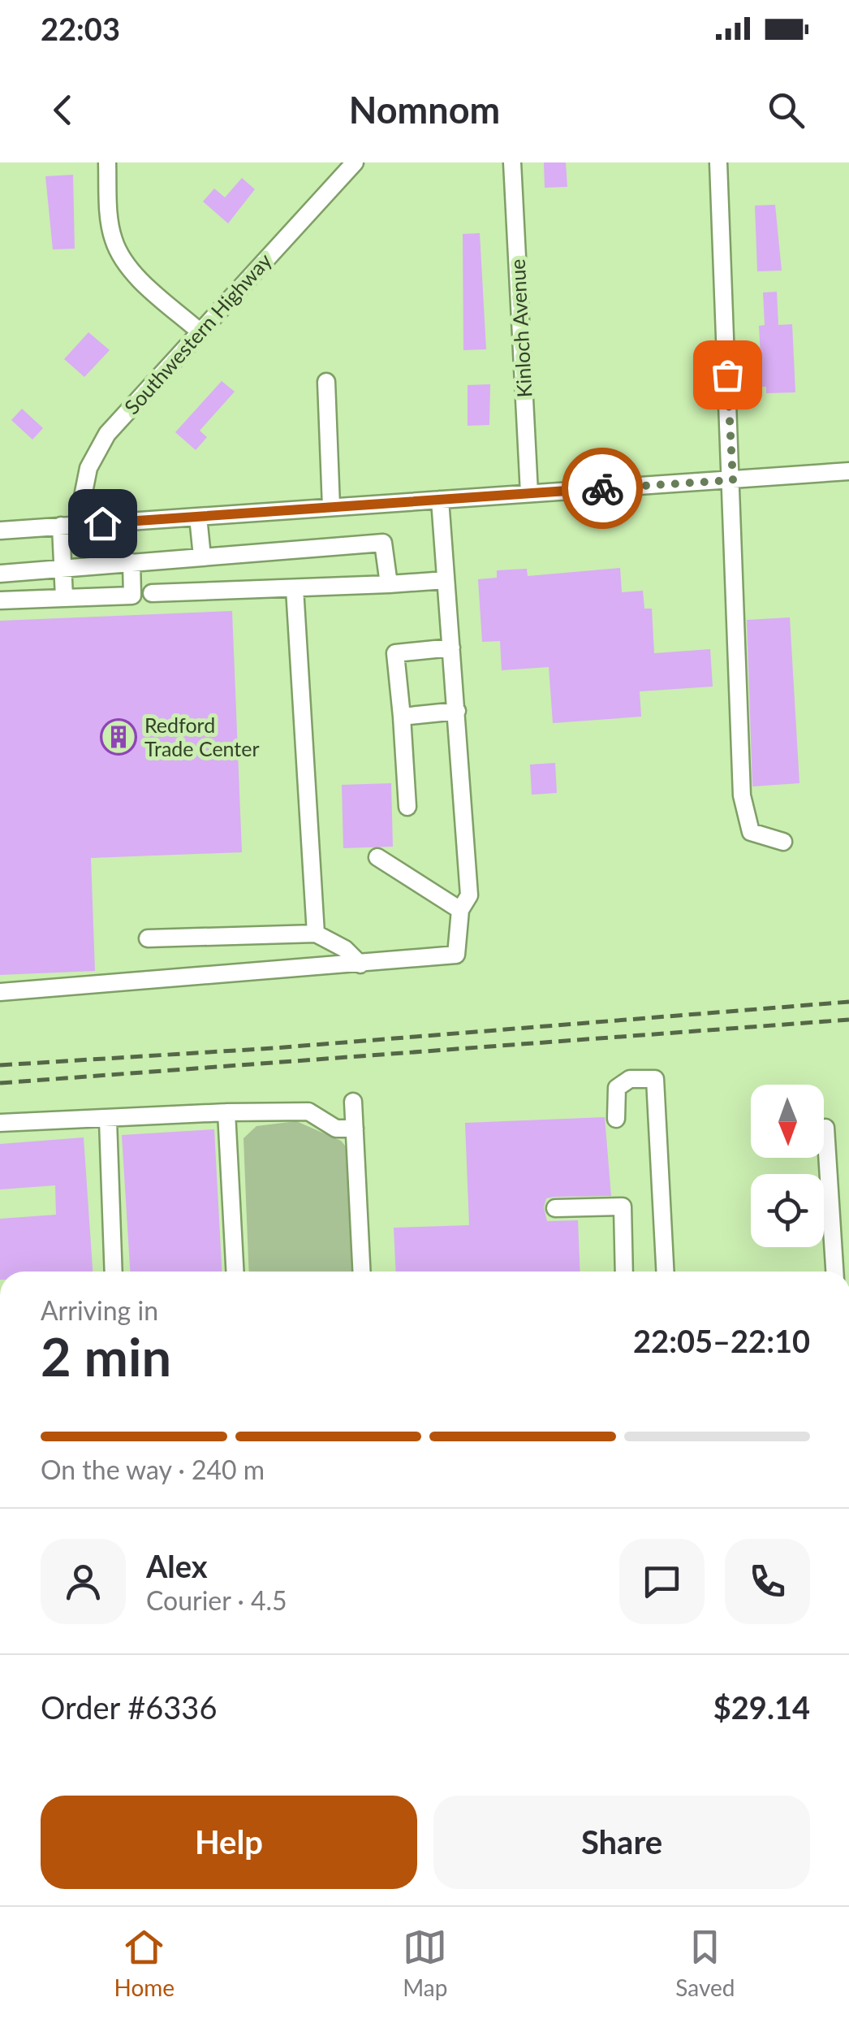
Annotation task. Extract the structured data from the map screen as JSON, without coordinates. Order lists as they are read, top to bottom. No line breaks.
{"streets":{"street":["Kinloch Avenue","Southwestern Highway"]},"places":{"building":["Redford Trade Center"]},"north":"bottom","page":{"status":"22:03","header":"Nomnom","heading":["2 min","Arriving in","22:05–22:10"],"panel":["Alex","Courier · 4.5","Order #6336","$29.14"],"bar":"On the way · 240 m","buttons":["Help","Share"],"tabs":["Home","Map","Saved"]}}
